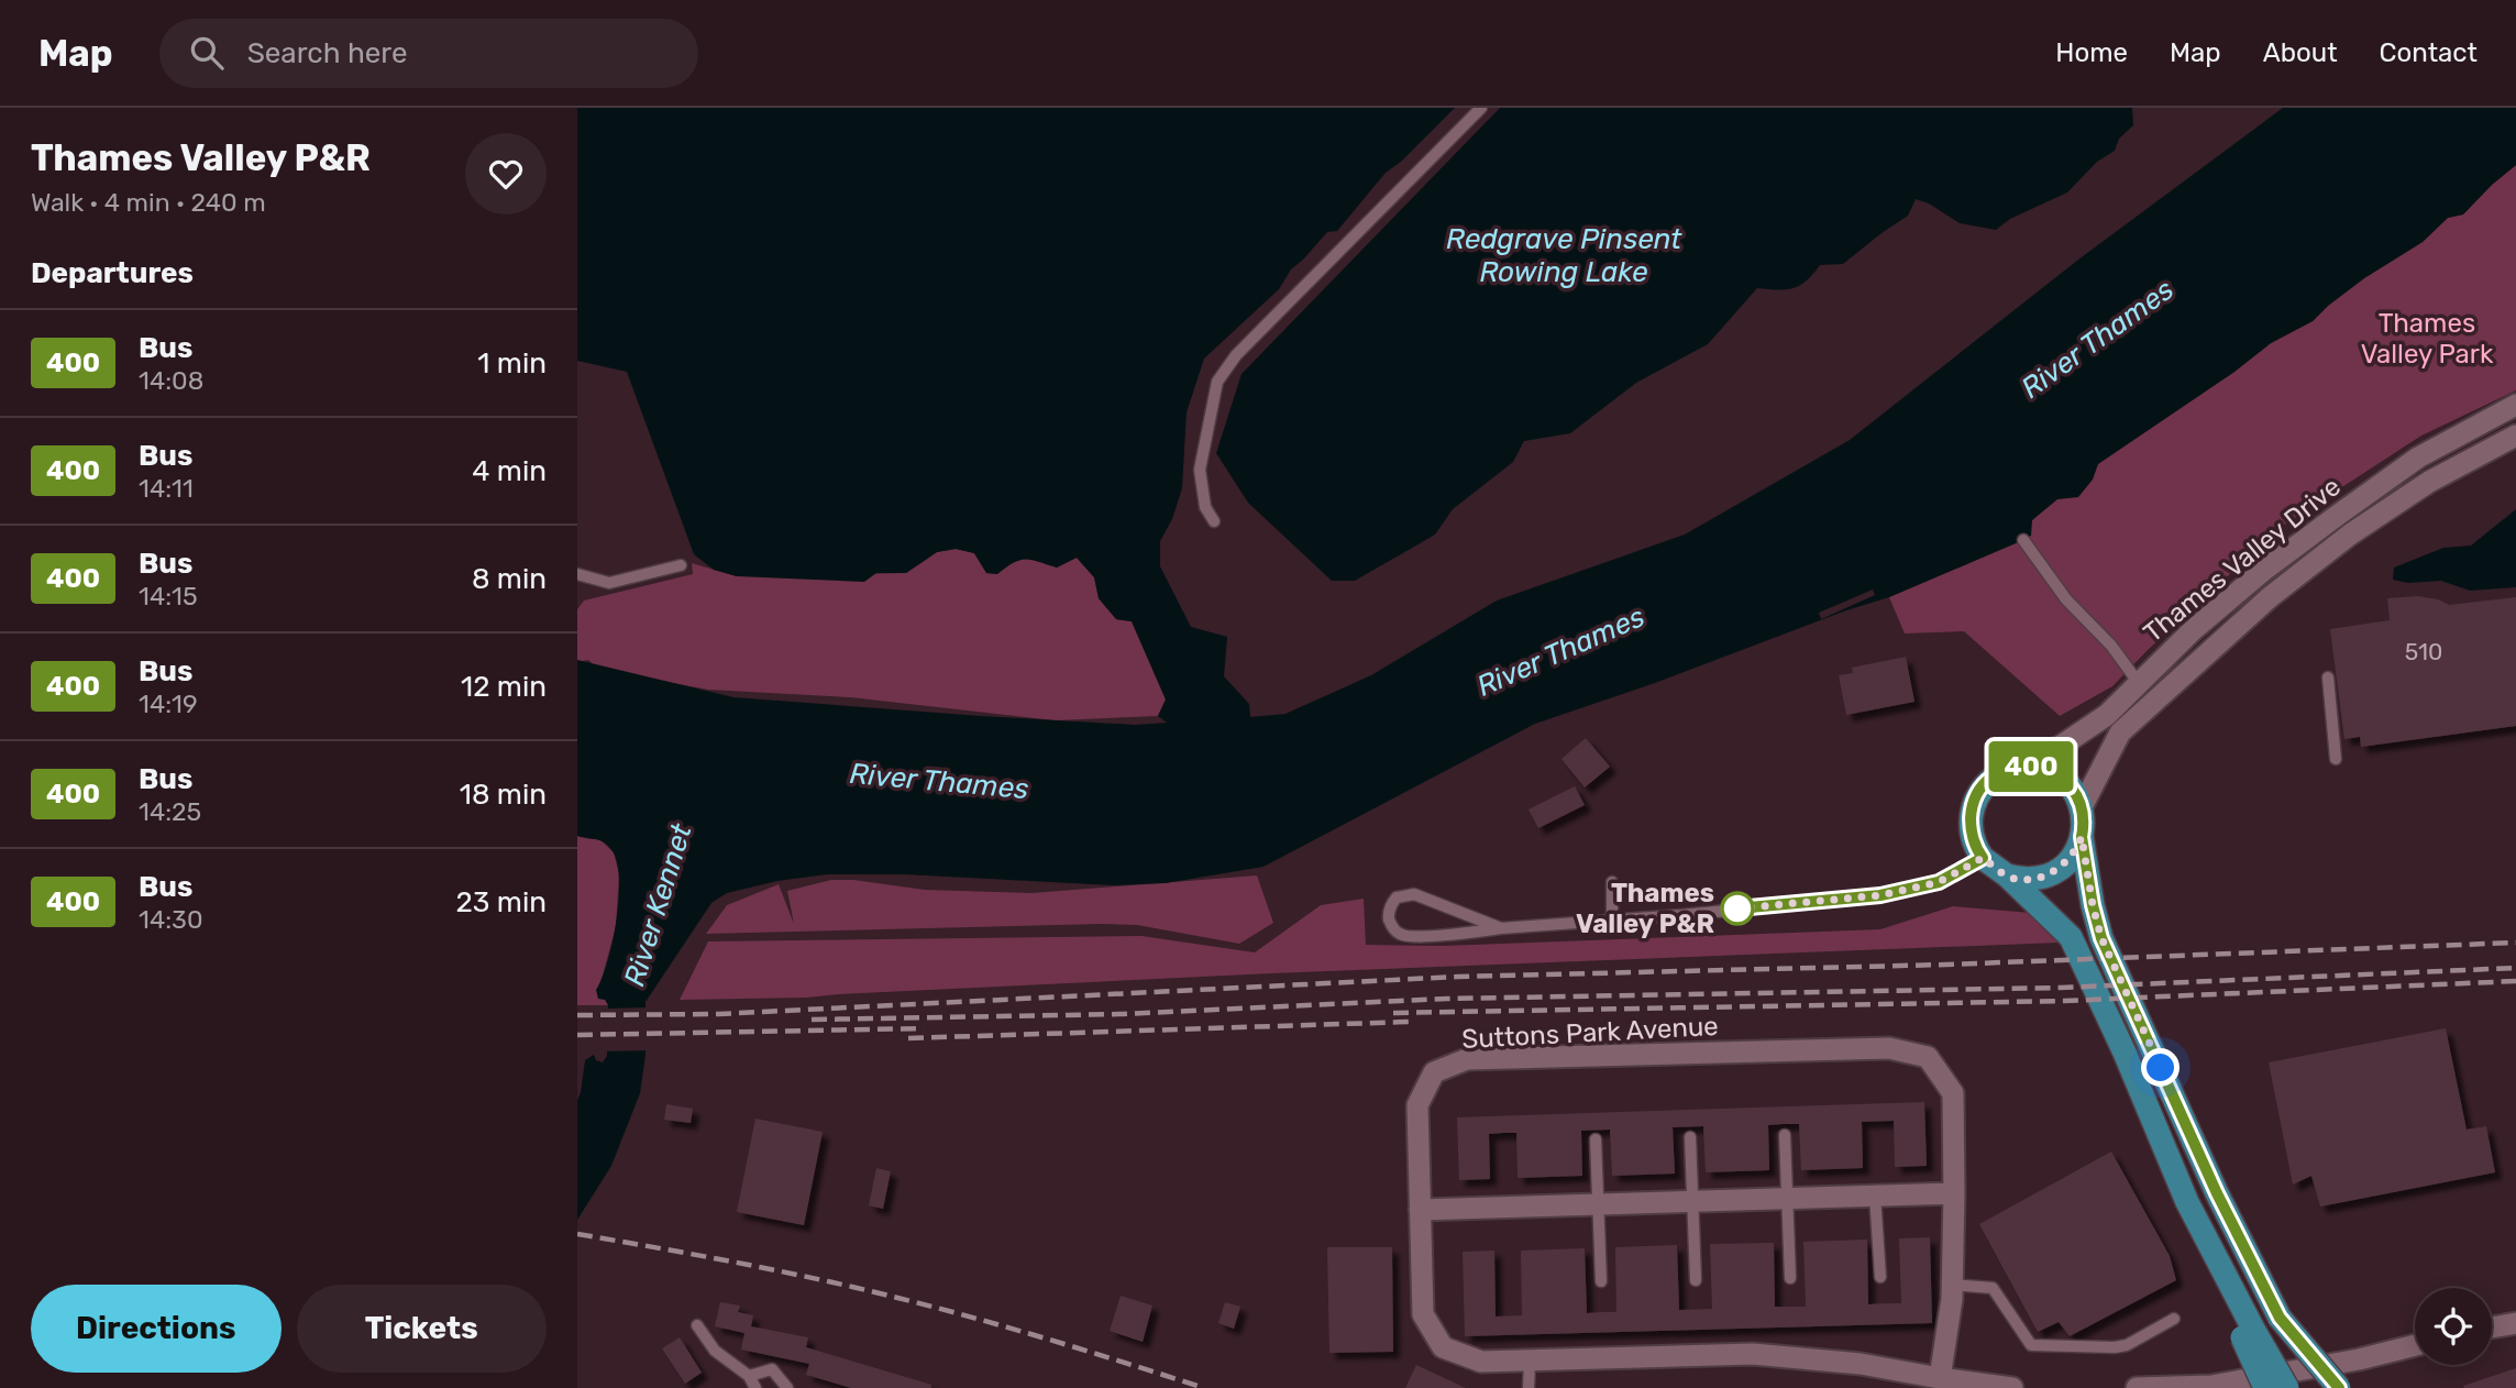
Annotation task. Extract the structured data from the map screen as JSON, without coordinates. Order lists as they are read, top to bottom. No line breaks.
{"streets":{"street":["Thames Valley Drive","Suttons Park Avenue"]},"water":["Redgrave Pinsent Rowing Lake","River Thames","River Kennet"],"parks":["Thames Valley Park"],"places":["Thames Valley P&R"],"lines":["bus line 400"],"house_numbers":["510"],"page":{"header":"Map","search":"Search here","nav":["Home","Map","About","Contact"],"heading":[["Thames Valley P&R","Walk · 4 min · 240 m"],"Departures"],"on_map":"400","list":[{"mark":"400","name":"Bus","note":"14:08","value":"1 min"},{"mark":"400","name":"Bus","note":"14:11","value":"4 min"},{"mark":"400","name":"Bus","note":"14:15","value":"8 min"},{"mark":"400","name":"Bus","note":"14:19","value":"12 min"},{"mark":"400","name":"Bus","note":"14:25","value":"18 min"},{"mark":"400","name":"Bus","note":"14:30","value":"23 min"}],"buttons":["Directions","Tickets"]}}
